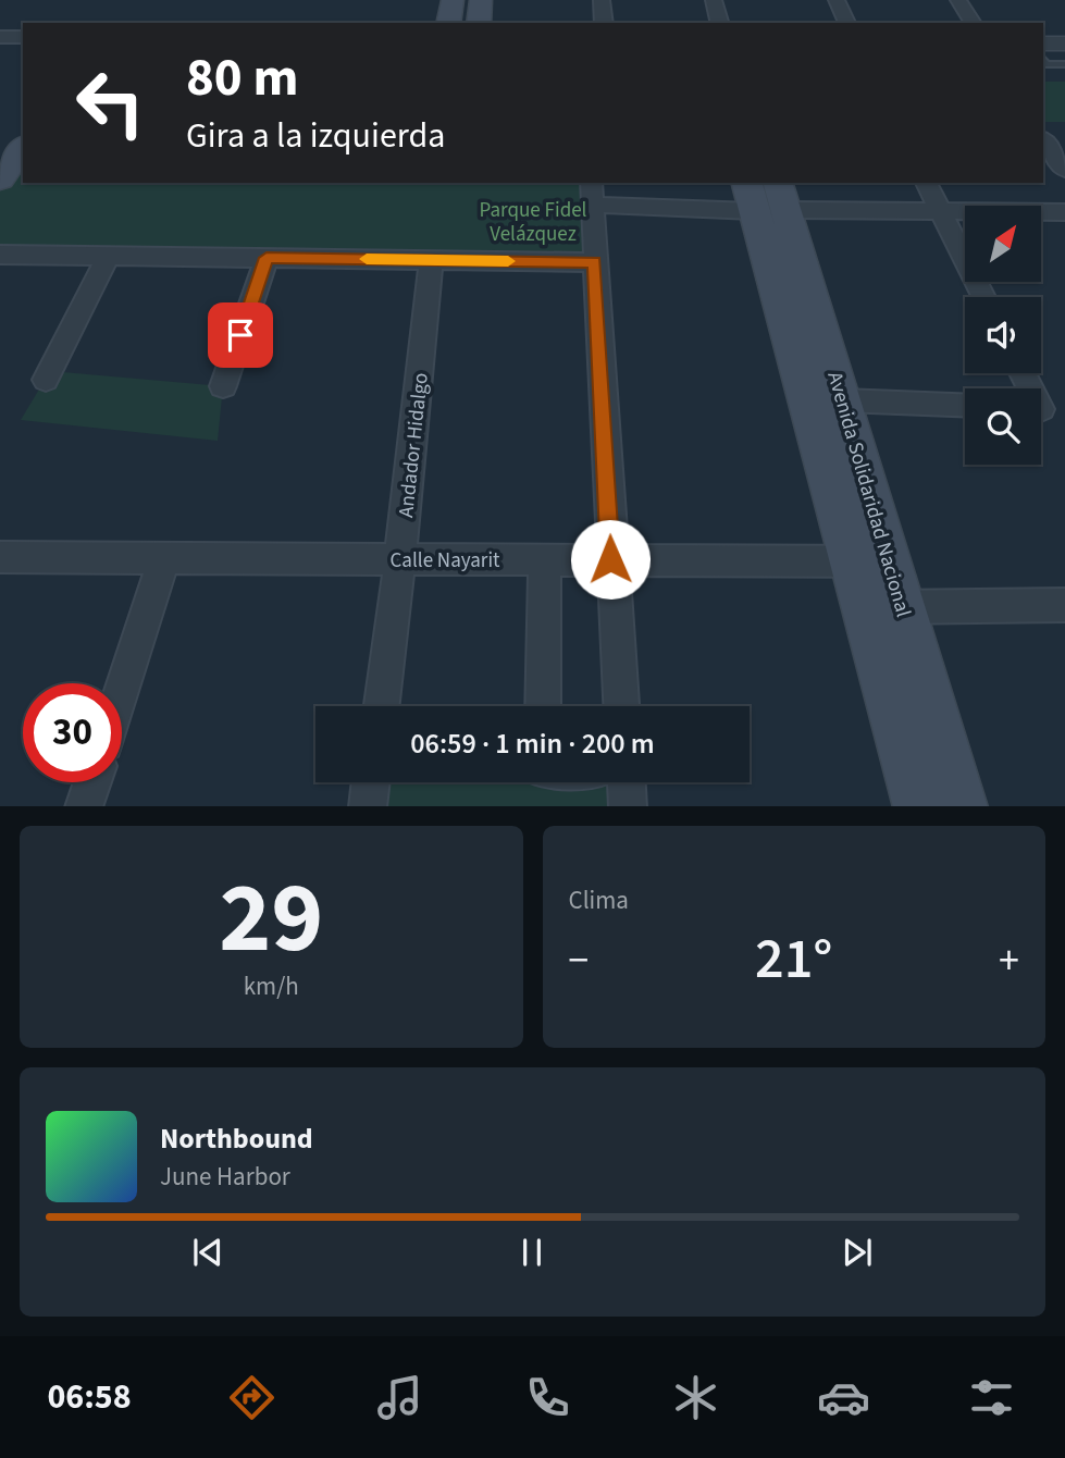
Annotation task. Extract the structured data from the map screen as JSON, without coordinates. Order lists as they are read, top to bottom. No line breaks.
{"streets":{"main road":["Avenida Solidaridad Nacional"],"street":["Andador Hidalgo","Calle Nayarit"]},"crossings":[["Andador Hidalgo","Calle Nayarit"],["Avenida Solidaridad Nacional","Calle Nayarit"]],"parks":["Parque Fidel Velázquez"],"north":"top right","page":{"turn":["80 m","Gira a la izquierda"],"limit":"30","trip":"06:59 · 1 min · 200 m","tile":[["29","km/h"],"Clima"],"heat":["−","21°","+"],"song":["Northbound","June Harbor"],"tabs":"06:58"}}
